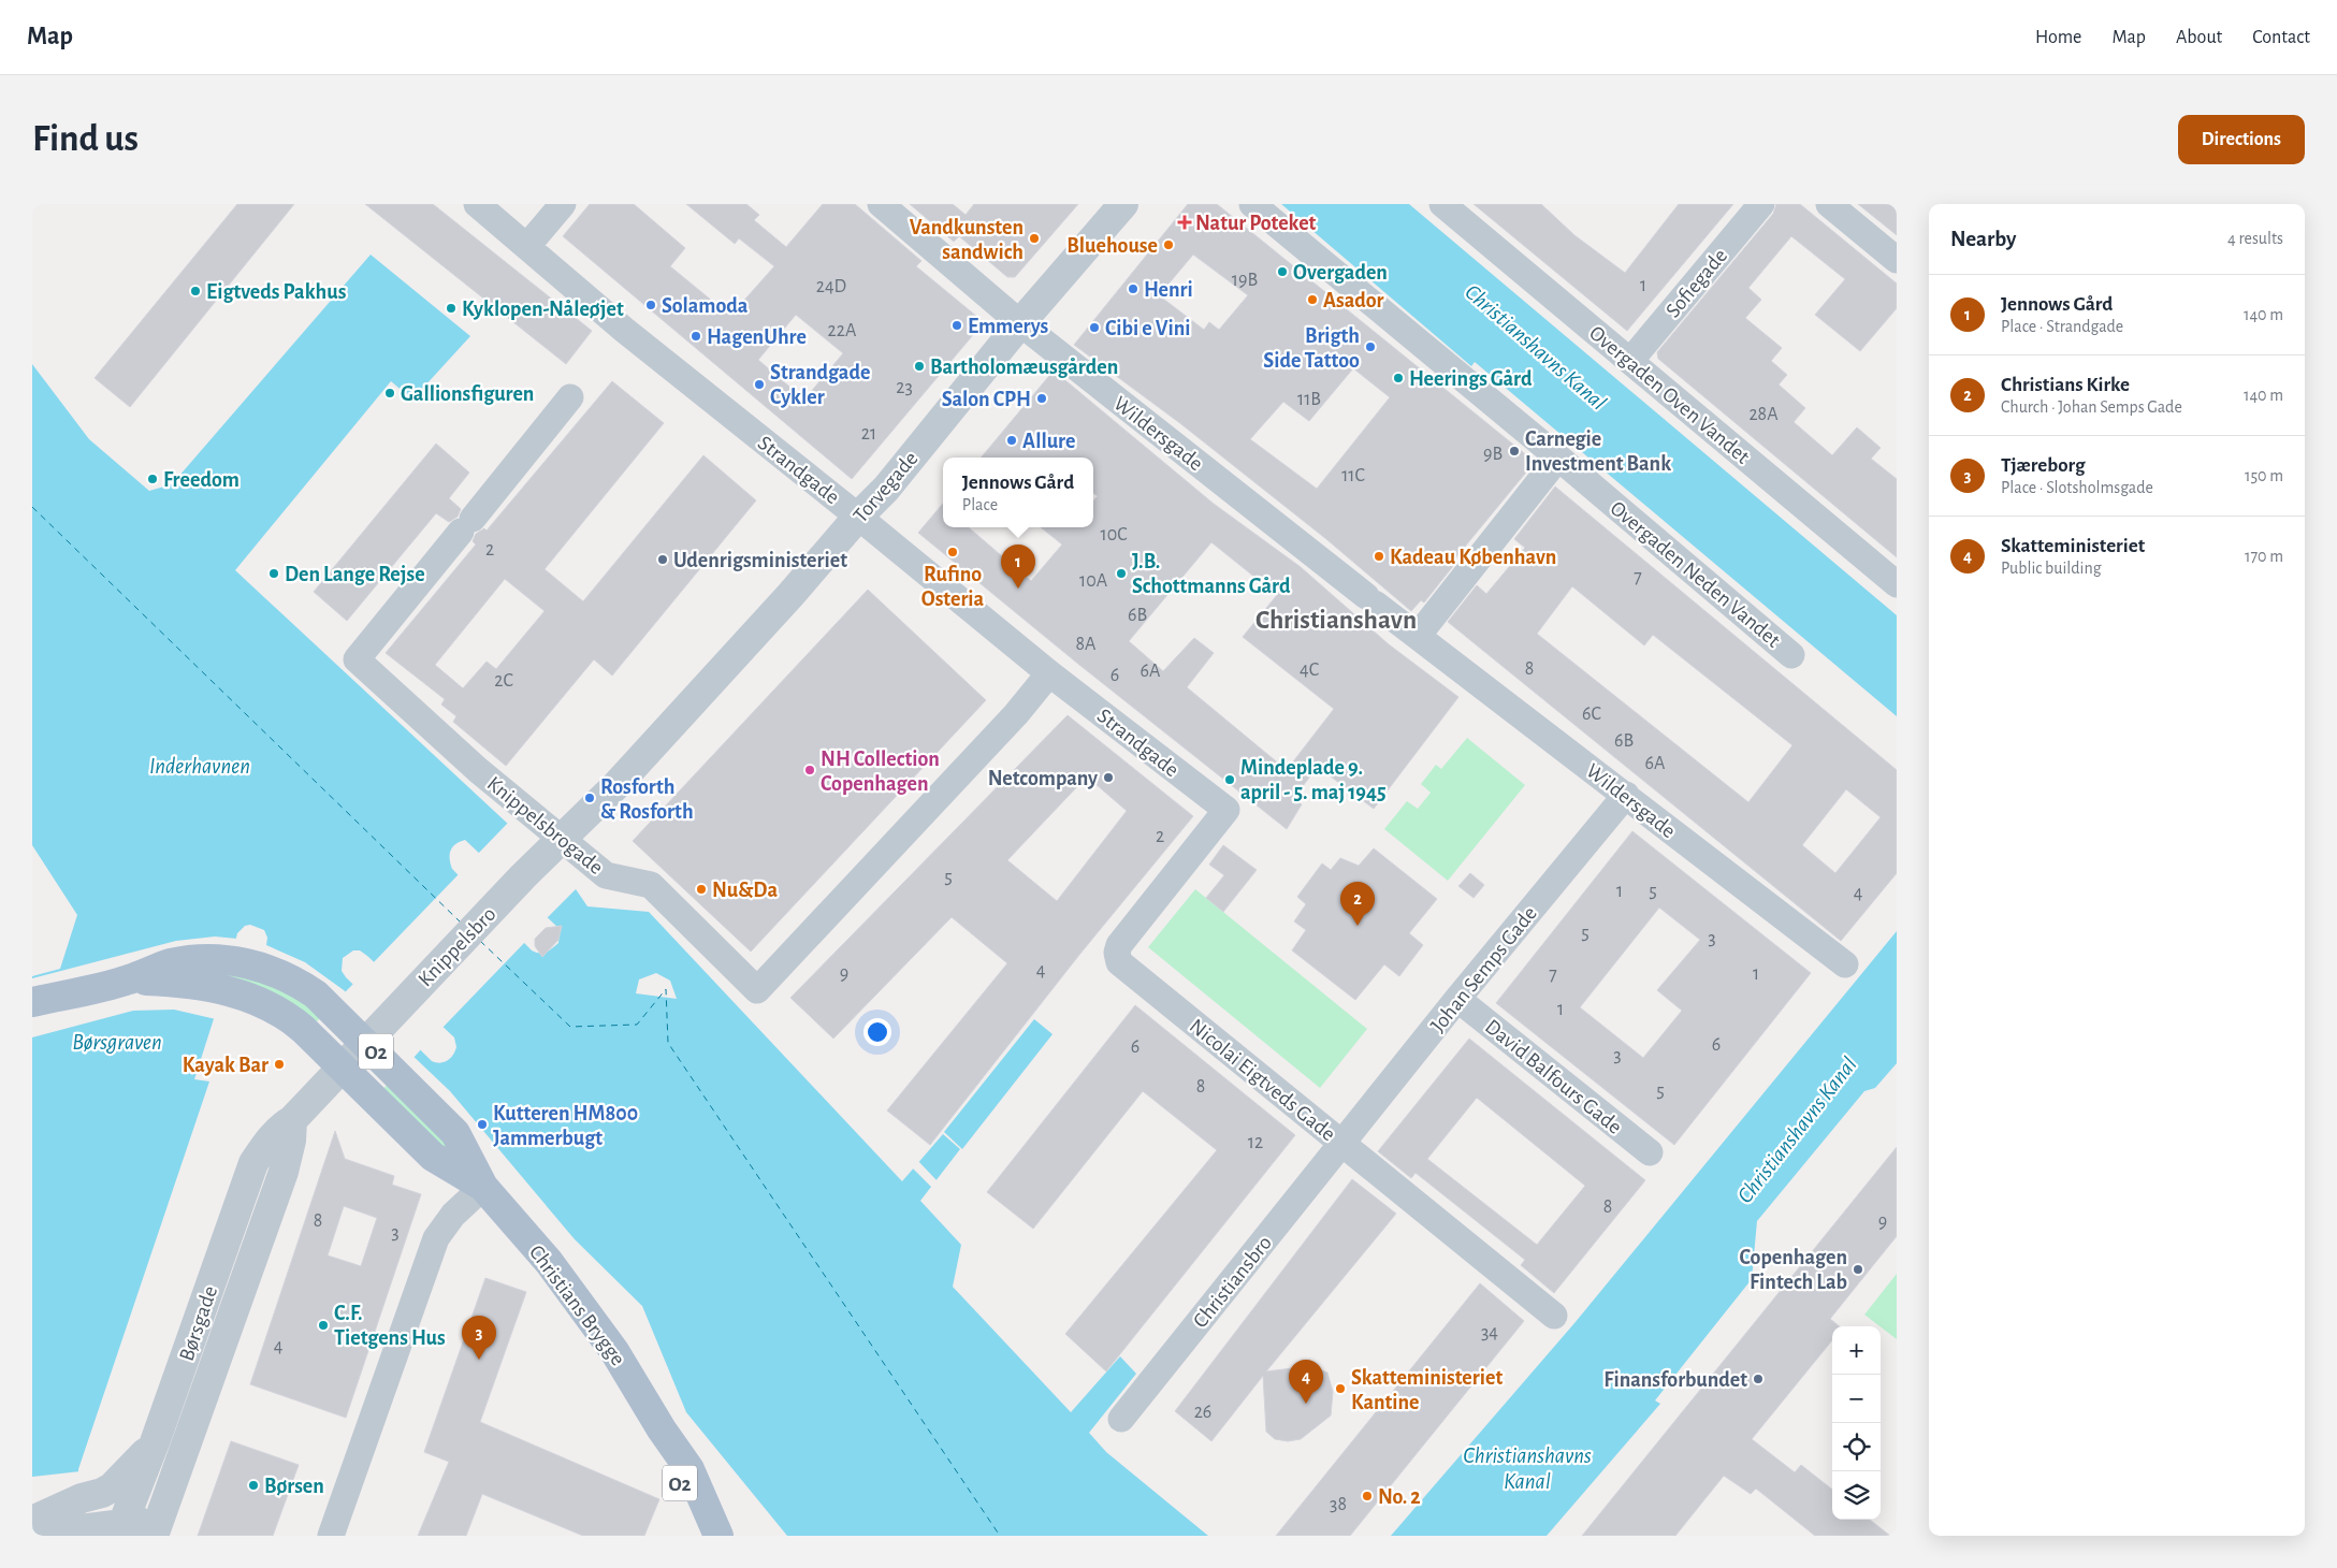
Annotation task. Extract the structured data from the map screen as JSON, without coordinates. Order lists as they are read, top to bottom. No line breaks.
{"streets":{"main road":["O2","Christians Brygge"],"street":["Sofiegade","Overgaden Oven Vandet","Wildersgade","Strandgade","Torvegade","Overgaden Neden Vandet","Knippelsbrogade","Knippelsbro","Johan Semps Gade","David Balfours Gade","Nicolai Eigtveds Gade","Christiansbro","Børsgade"]},"crossings":[["Sofiegade","Overgaden Oven Vandet"],["Wildersgade","Torvegade"],["Wildersgade","Johan Semps Gade"],["Strandgade","Torvegade"],["Strandgade","Knippelsbrogade"],["Strandgade","Nicolai Eigtveds Gade"],["Torvegade","Knippelsbro"],["Knippelsbro","Børsgade"],["Johan Semps Gade","David Balfours Gade"],["Johan Semps Gade","Nicolai Eigtveds Gade"],["Johan Semps Gade","Christiansbro"],["O2","Christians Brygge"],["Nicolai Eigtveds Gade","Christiansbro"]],"districts":["Christianshavn"],"water":["Christianshavns Kanal","Inderhavnen","Børsgraven"],"places":{"health":["Natur Poteket"],"other":["Vandkunsten sandwich","Bluehouse","Overgaden","Henri","Eigtveds Pakhus","Asador","Solamoda","Kyklopen-Nåleøjet","Emmerys","Cibi e Vini","HagenUhre","Brigth Side Tattoo","Bartholomæusgården","Heerings Gård","Strandgade Cykler","Gallionsfiguren","Salon CPH","Allure","Carnegie Investment Bank","Freedom","Rufino Osteria","Kadeau København","Udenrigsministeriet","Den Lange Rejse","J.B. Schottmanns Gård","NH Collection Copenhagen","Netcompany","Mindeplade 9. april - 5. maj 1945","Rosforth & Rosforth","Nu&Da","Kayak Bar","Kutteren HM800 Jammerbugt","Copenhagen Fintech Lab","C.F. Tietgens Hus","Finansforbundet","Skatteministeriet Kantine","Børsen","No. 2"]},"house_numbers":["19B","1","24D","22A","23","11B","28A","21","9B","11C","10C","2","7","10A","6B","8A","8","4C","6A","6","2C","6C","6B","6A","2","5","1","5","4","5","3","4","9","1","7","1","6","6","3","8","5","12","8","8","9","3","34","4","26","38"],"page":{"header":"Map","nav":["Home","Map","About","Contact"],"buttons":"Directions","title":"Find us","heading":["Nearby","4 results"],"list":[{"mark":"1","name":"Jennows Gård","note":"Place · Strandgade","value":"140 m"},{"mark":"2","name":"Christians Kirke","note":"Church · Johan Semps Gade","value":"140 m"},{"mark":"3","name":"Tjæreborg","note":"Place · Slotsholmsgade","value":"150 m"},{"mark":"4","name":"Skatteministeriet","note":"Public building","value":"170 m"}],"popup":["Jennows Gård","Place"],"pins":["1","2","3","4"],"map_buttons":["+","−"]}}
